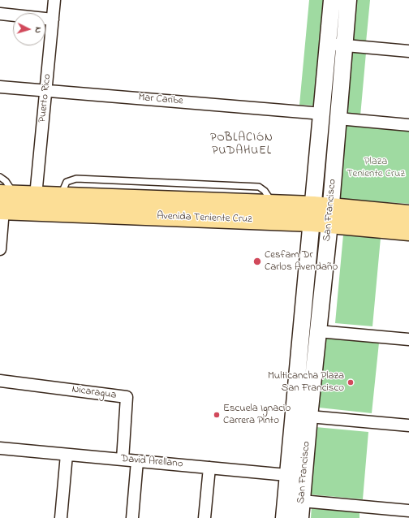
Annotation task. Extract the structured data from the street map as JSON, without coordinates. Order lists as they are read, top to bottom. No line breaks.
{"streets":{"main road":["San Francisco","Avenida Teniente Cruz"],"street":["Puerto Rico","Mar Caribe","Nicaragua","David Arellano"]},"crossings":[["Puerto Rico","Mar Caribe"],["Puerto Rico","Avenida Teniente Cruz"],["Mar Caribe","San Francisco"],["San Francisco","Avenida Teniente Cruz"],["San Francisco","David Arellano"],["Nicaragua","David Arellano"]],"districts":["POBLACIÓN PUDAHUEL"],"parks":["Plaza Teniente Cruz"],"places":["Cesfam Dr Carlos Avendaño","Multicancha Plaza San Francisco","Escuela Ignacio Carrera Pinto"],"north":"right"}
